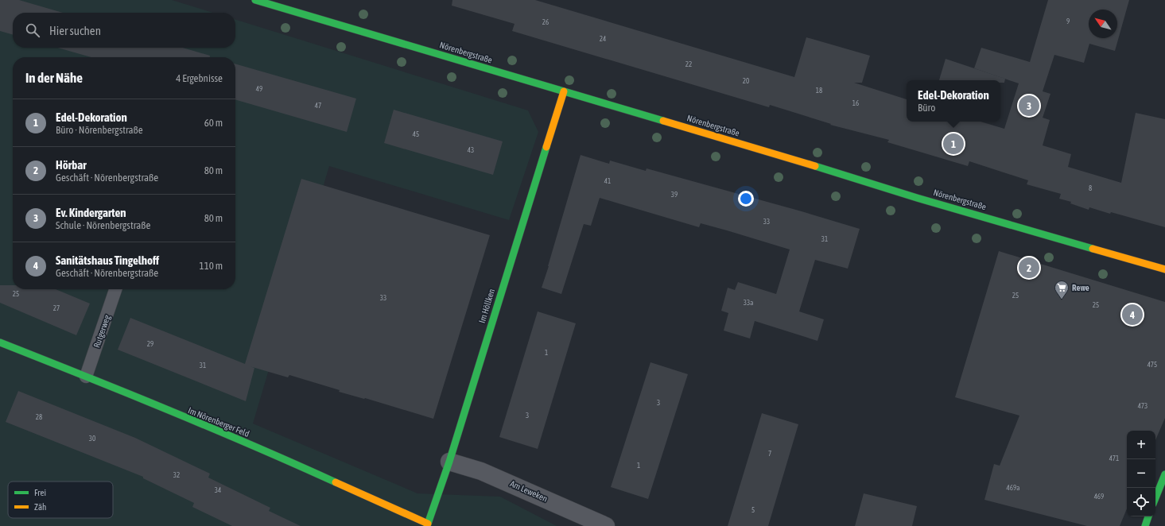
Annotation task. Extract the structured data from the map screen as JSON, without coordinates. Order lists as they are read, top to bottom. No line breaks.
{"streets":{"street":["Nörenbergstraße","Im Höllken","Im Nörenberger Feld","Am Leweken"],"lane":["Rutgerweg"]},"crossings":[["Nörenbergstraße","Im Höllken"],["Im Höllken","Im Nörenberger Feld"],["Im Höllken","Am Leweken"],["Rutgerweg","Im Nörenberger Feld"]],"places":{"supermarket":["Rewe"]},"house_numbers":["9","26","24","22","20","49","18","16","47","45","43","41","8","39","33","31","25","25","33","33a","25","27","29","1","475","31","3","473","3","28","30","7","471","1","32","469a","34","469","5"],"legend":["Frei","Zäh"],"north":"top left","page":{"search":"Hier suchen","heading":["In der Nähe","4 Ergebnisse"],"popup":["Edel-Dekoration","Büro"],"pins":["3","1","2","4"],"list":[{"mark":"1","name":"Edel-Dekoration","note":"Büro · Nörenbergstraße","value":"60 m"},{"mark":"2","name":"Hörbar","note":"Geschäft · Nörenbergstraße","value":"80 m"},{"mark":"3","name":"Ev. Kindergarten","note":"Schule · Nörenbergstraße","value":"80 m"},{"mark":"4","name":"Sanitätshaus Tingelhoff","note":"Geschäft · Nörenbergstraße","value":"110 m"}],"map_buttons":["+","−"]}}
